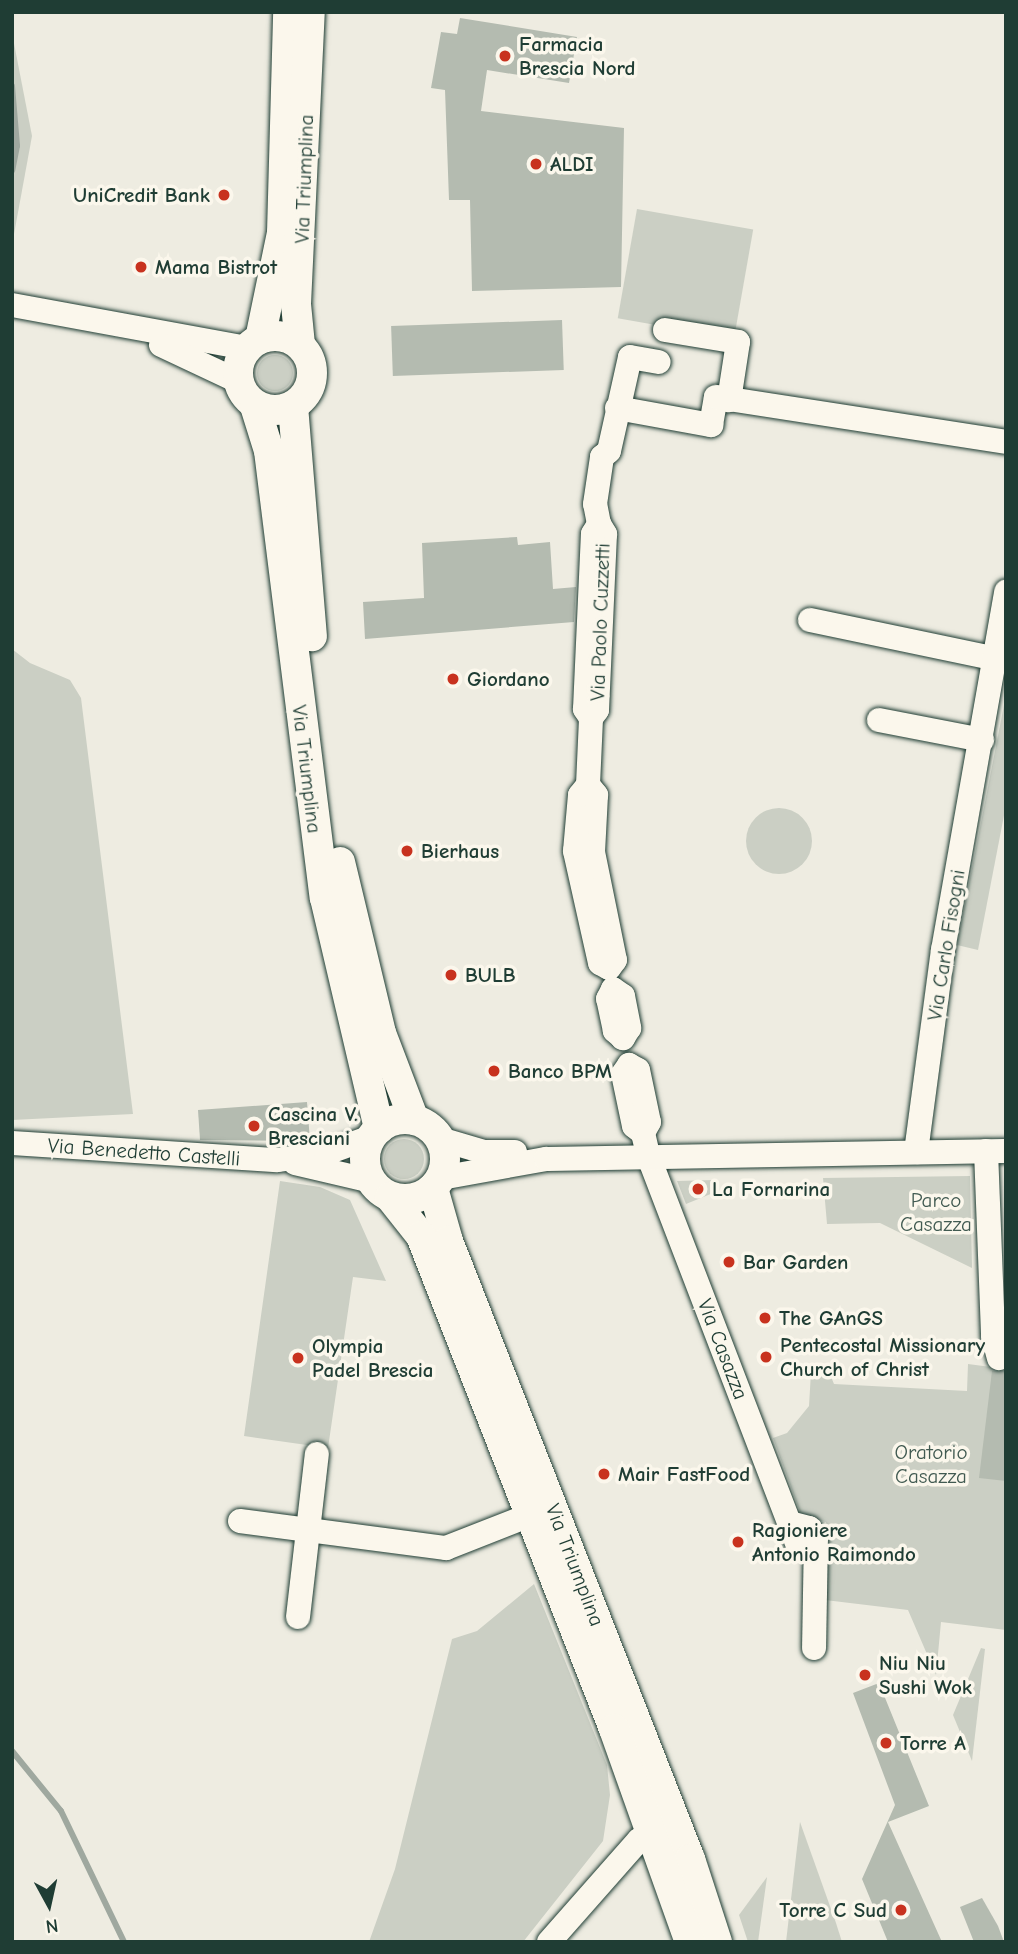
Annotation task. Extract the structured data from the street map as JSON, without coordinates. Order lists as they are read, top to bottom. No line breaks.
{"streets":{"main road":["Via Triumplina"],"street":["Via Paolo Cuzzetti","Via Carlo Fisogni","Via Benedetto Castelli","Via Casazza"]},"crossings":[["Via Triumplina","Via Benedetto Castelli"],["Via Paolo Cuzzetti","Via Casazza"]],"parks":["Parco Casazza","Oratorio Casazza"],"places":["Farmacia Brescia Nord","ALDI","UniCredit Bank","Mama Bistrot","Giordano","Bierhaus","BULB","Banco BPM","Cascina V. Bresciani","La Fornarina","Bar Garden","The GAnGS","Pentecostal Missionary Church of Christ","Olympia Padel Brescia","Mair FastFood","Ragioniere Antonio Raimondo","Niu Niu Sushi Wok","Torre A","Torre C Sud"],"north":"bottom"}
